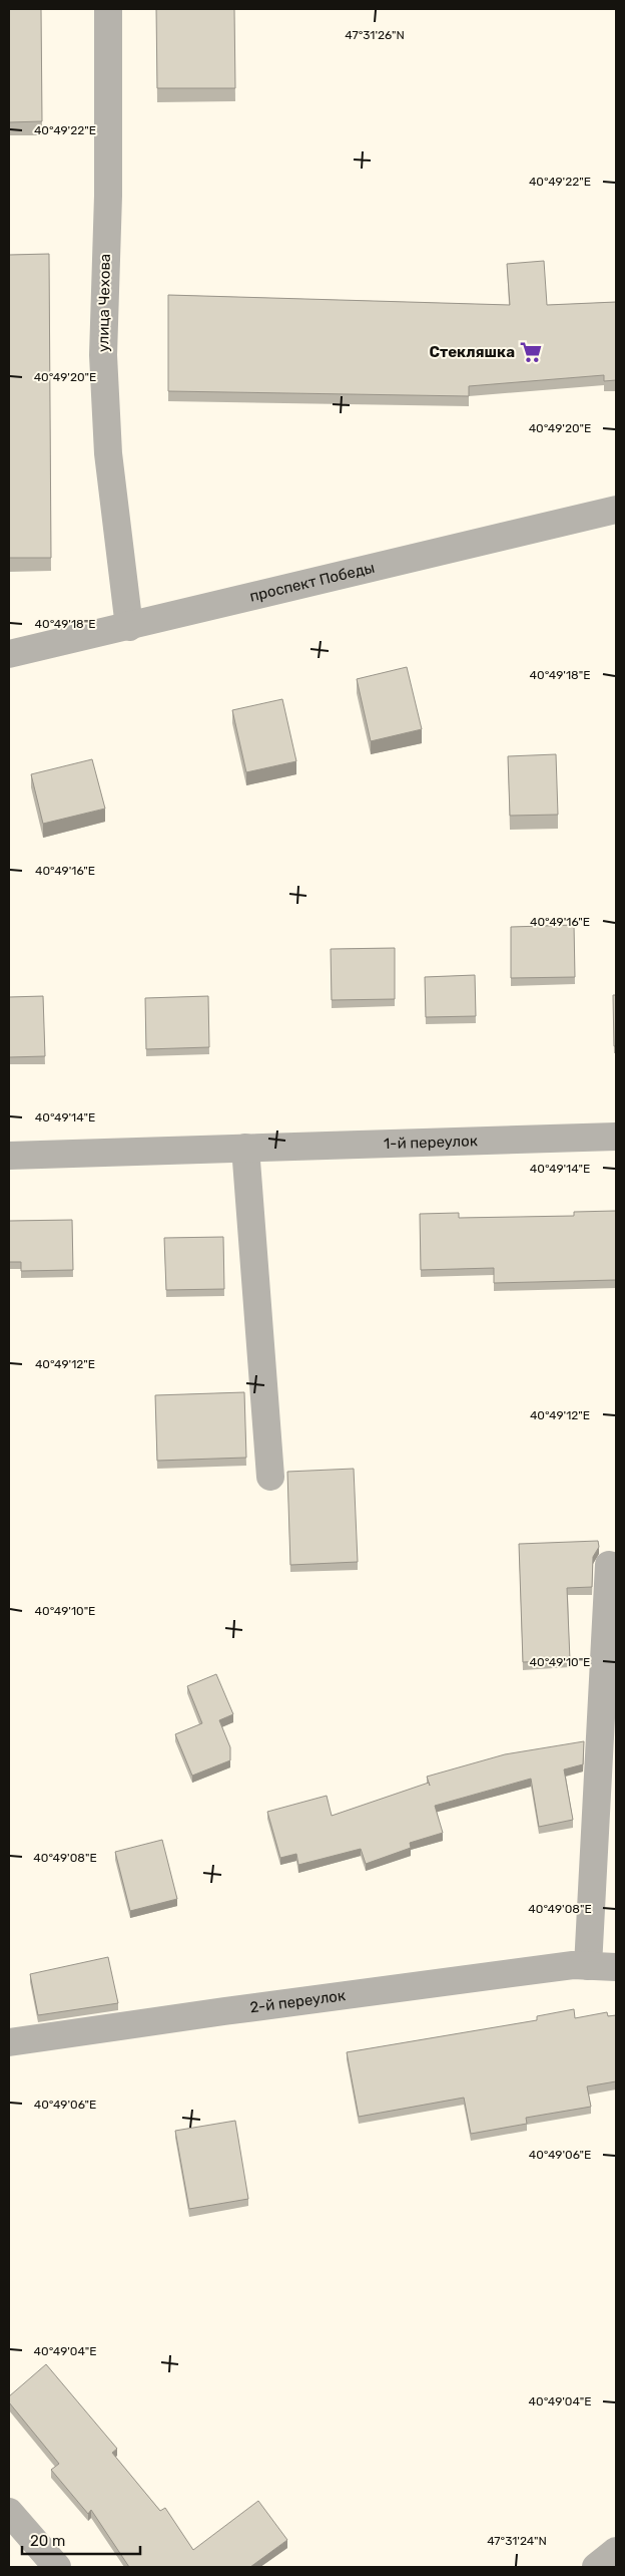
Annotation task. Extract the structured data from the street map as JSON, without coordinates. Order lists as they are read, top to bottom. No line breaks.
{"streets":{"street":["улица Чехова","проспект Победы","1-й переулок","2-й переулок"]},"crossings":[["улица Чехова","проспект Победы"]],"places":{"supermarket":["Стекляшка"]},"scale_bar":"20 m","coordinates":["47°31'26\"N","40°49'22\"E","40°49'20\"E","40°49'18\"E","40°49'16\"E","40°49'14\"E","40°49'12\"E","40°49'10\"E","40°49'08\"E","40°49'06\"E","40°49'04\"E","47°31'24\"N"]}
